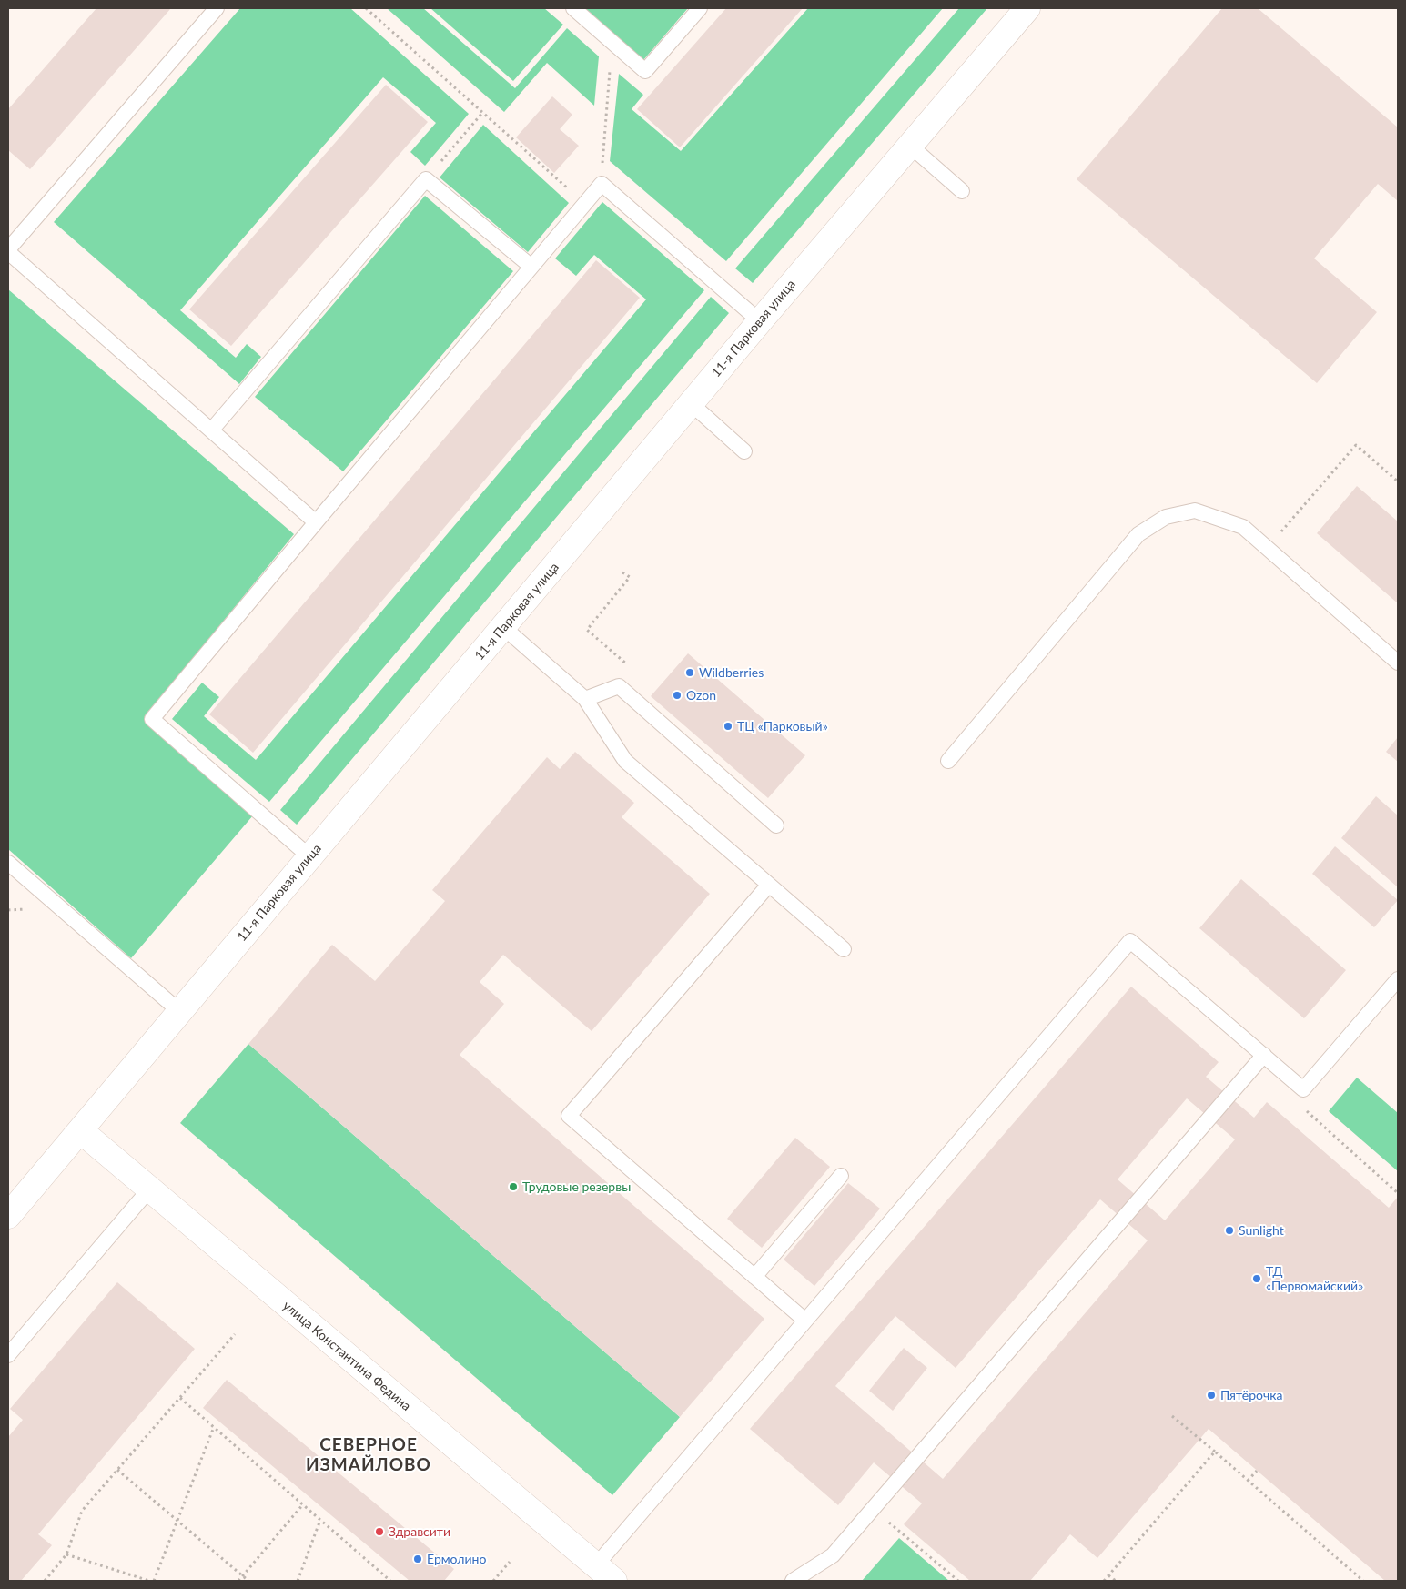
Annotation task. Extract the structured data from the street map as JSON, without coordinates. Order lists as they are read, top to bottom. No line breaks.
{"streets":{"street":["11-я Парковая улица","улица Константина Федина"]},"crossings":[["11-я Парковая улица","улица Константина Федина"]],"districts":["СЕВЕРНОЕ ИЗМАЙЛОВО"],"places":["Wildberries","Ozon","ТЦ «Парковый»","Трудовые резервы","Sunlight","ТД «Первомайский»","Пятёрочка","Здравсити","Ермолино"]}
